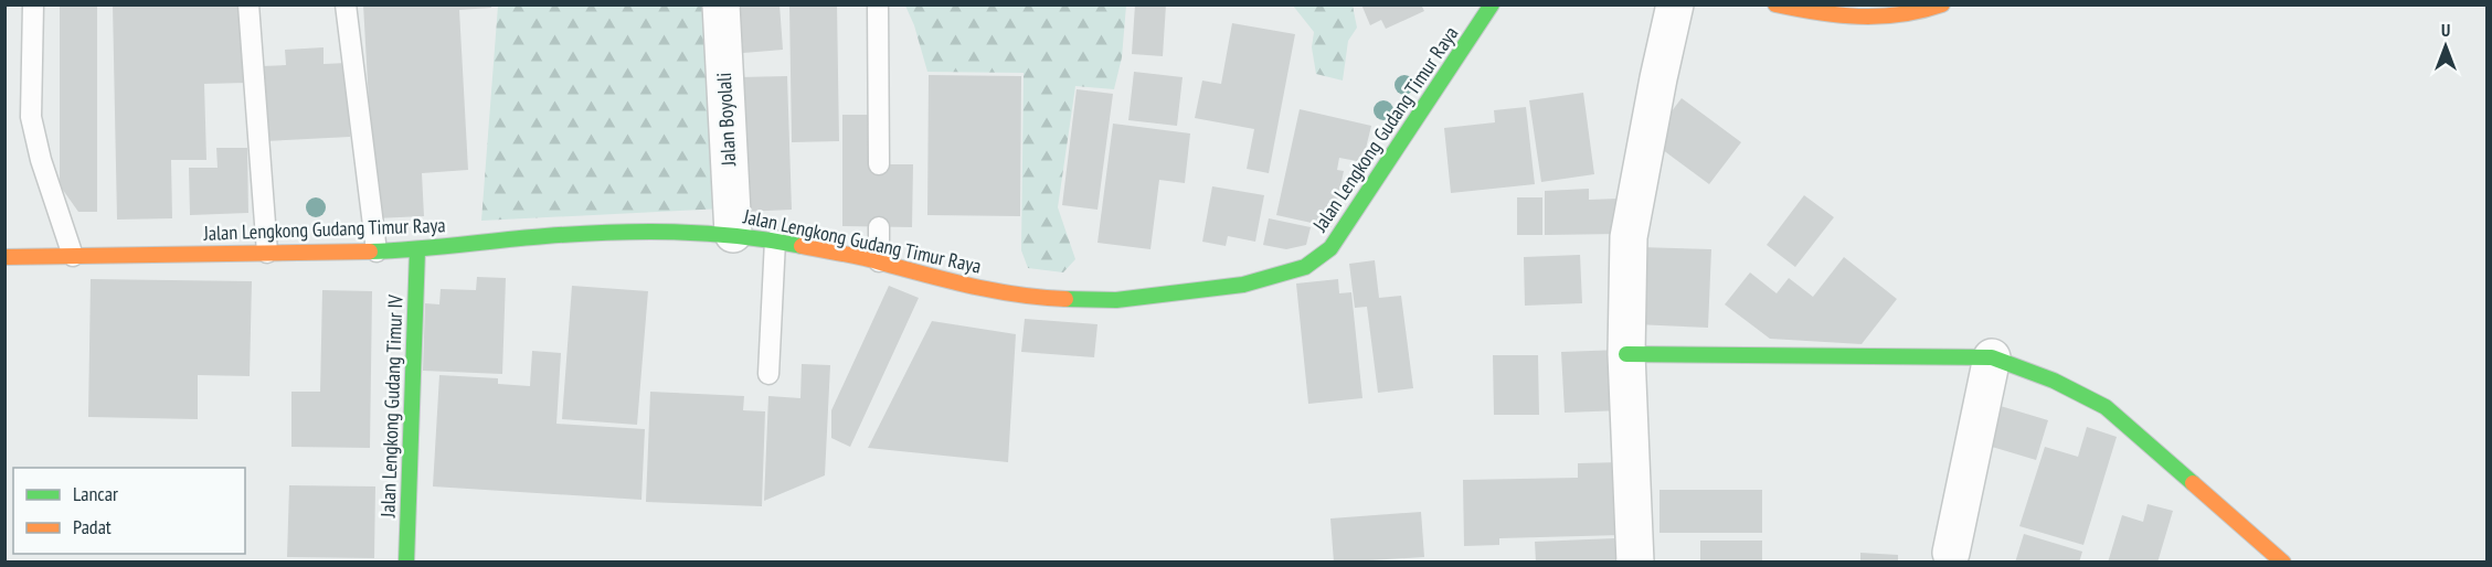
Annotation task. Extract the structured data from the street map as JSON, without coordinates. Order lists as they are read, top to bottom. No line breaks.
{"streets":{"street":["Jalan Boyolali","Jalan Lengkong Gudang Timur Raya","Jalan Lengkong Gudang Timur IV"]},"crossings":[["Jalan Boyolali","Jalan Lengkong Gudang Timur Raya"],["Jalan Lengkong Gudang Timur Raya","Jalan Lengkong Gudang Timur IV"]],"legend":["Lancar","Padat"],"north":"top"}
